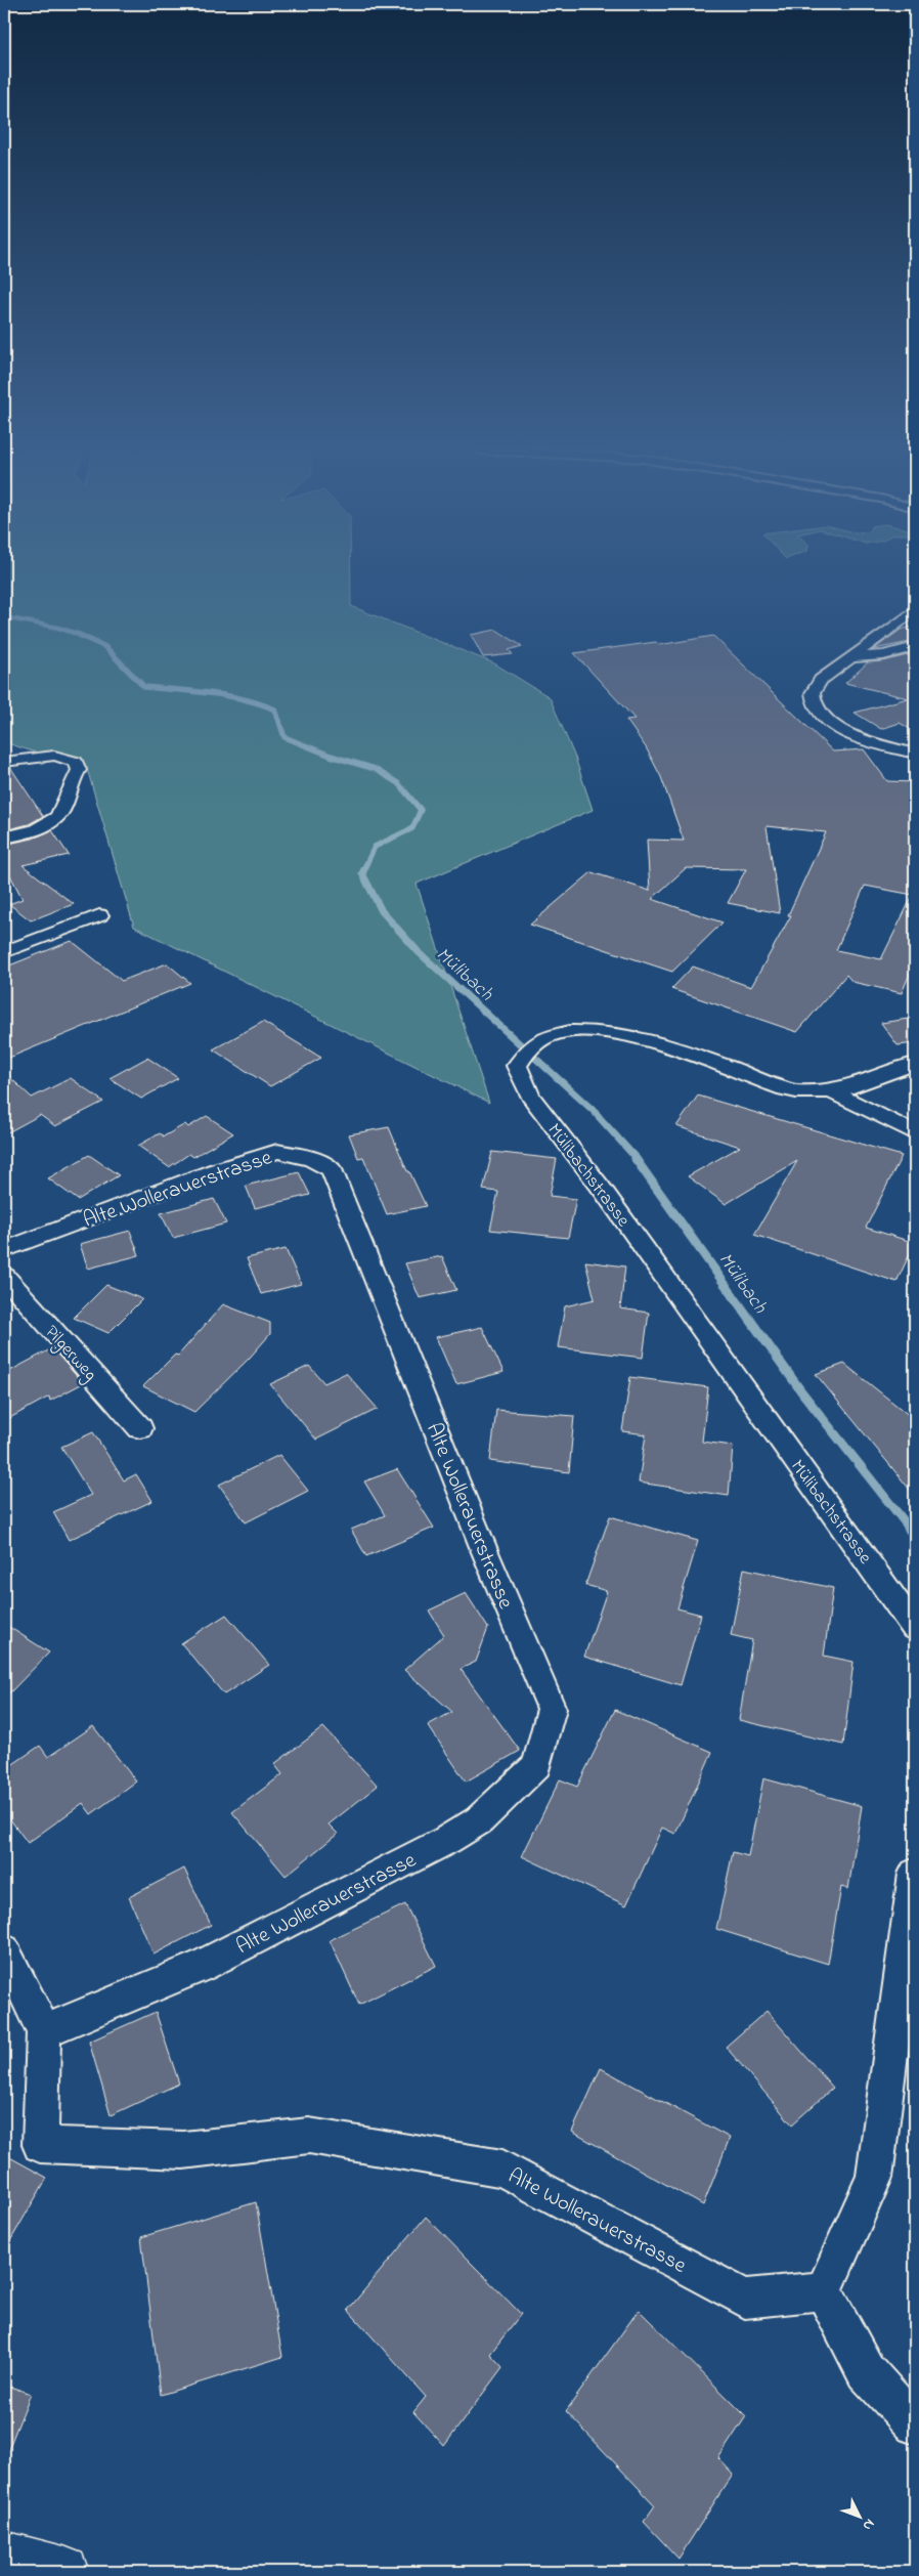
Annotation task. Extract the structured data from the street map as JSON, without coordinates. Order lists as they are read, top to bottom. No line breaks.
{"streets":{"street":["Mülibachstrasse","Alte Wollerauerstrasse","Pilgerweg"]},"water":["Mülibach"],"north":"bottom right"}
